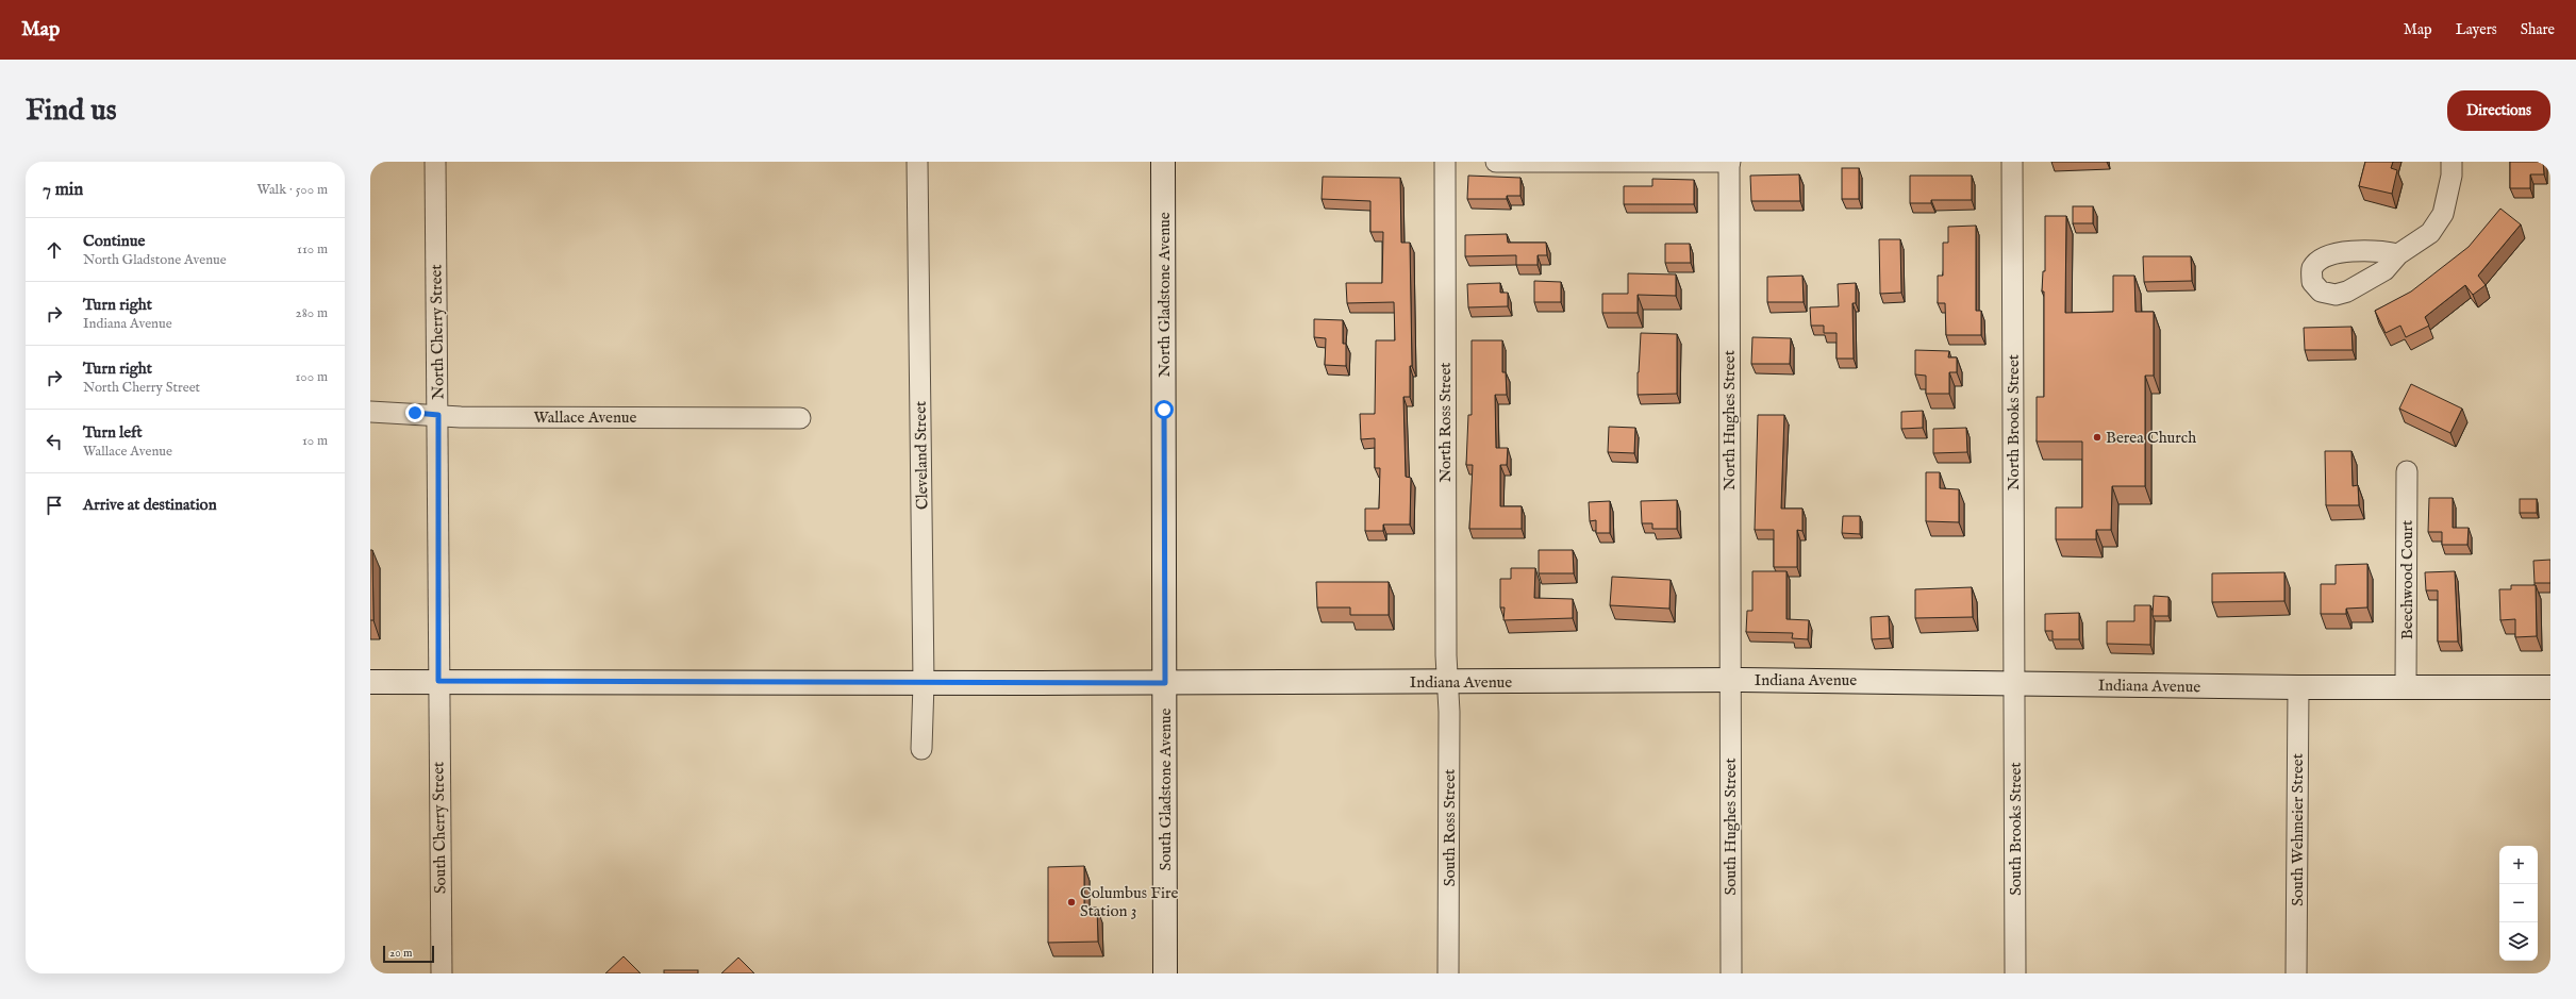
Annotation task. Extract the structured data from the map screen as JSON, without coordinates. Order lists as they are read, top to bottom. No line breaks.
{"streets":{"street":["North Gladstone Avenue","North Cherry Street","Wallace Avenue","North Hughes Street","North Ross Street","North Brooks Street","Cleveland Street","Beechwood Court","Indiana Avenue","South Gladstone Avenue","South Hughes Street","South Cherry Street","South Ross Street","South Brooks Street","South Wehmeier Street"]},"crossings":[["North Gladstone Avenue","Indiana Avenue"],["North Gladstone Avenue","South Gladstone Avenue"],["North Cherry Street","Wallace Avenue"],["North Cherry Street","Indiana Avenue"],["North Cherry Street","South Cherry Street"],["North Hughes Street","Indiana Avenue"],["North Hughes Street","South Hughes Street"],["North Ross Street","Indiana Avenue"],["North Ross Street","South Ross Street"],["North Brooks Street","Indiana Avenue"],["North Brooks Street","South Brooks Street"],["Cleveland Street","Indiana Avenue"],["Beechwood Court","Indiana Avenue"],["Indiana Avenue","South Gladstone Avenue"],["Indiana Avenue","South Hughes Street"],["Indiana Avenue","South Cherry Street"],["Indiana Avenue","South Ross Street"],["Indiana Avenue","South Brooks Street"],["Indiana Avenue","South Wehmeier Street"]],"places":["Berea Church","Columbus Fire Station 3"],"scale_bar":"20 m","page":{"header":"Map","nav":["Map","Layers","Share"],"buttons":"Directions","title":"Find us","heading":["7 min","Walk · 500 m"],"list":[["Continue","North Gladstone Avenue","110 m"],["Turn right","Indiana Avenue","280 m"],["Turn right","North Cherry Street","100 m"],["Turn left","Wallace Avenue","10 m"],"Arrive at destination"],"map_buttons":["+","−"],"scale":"20 m"}}
